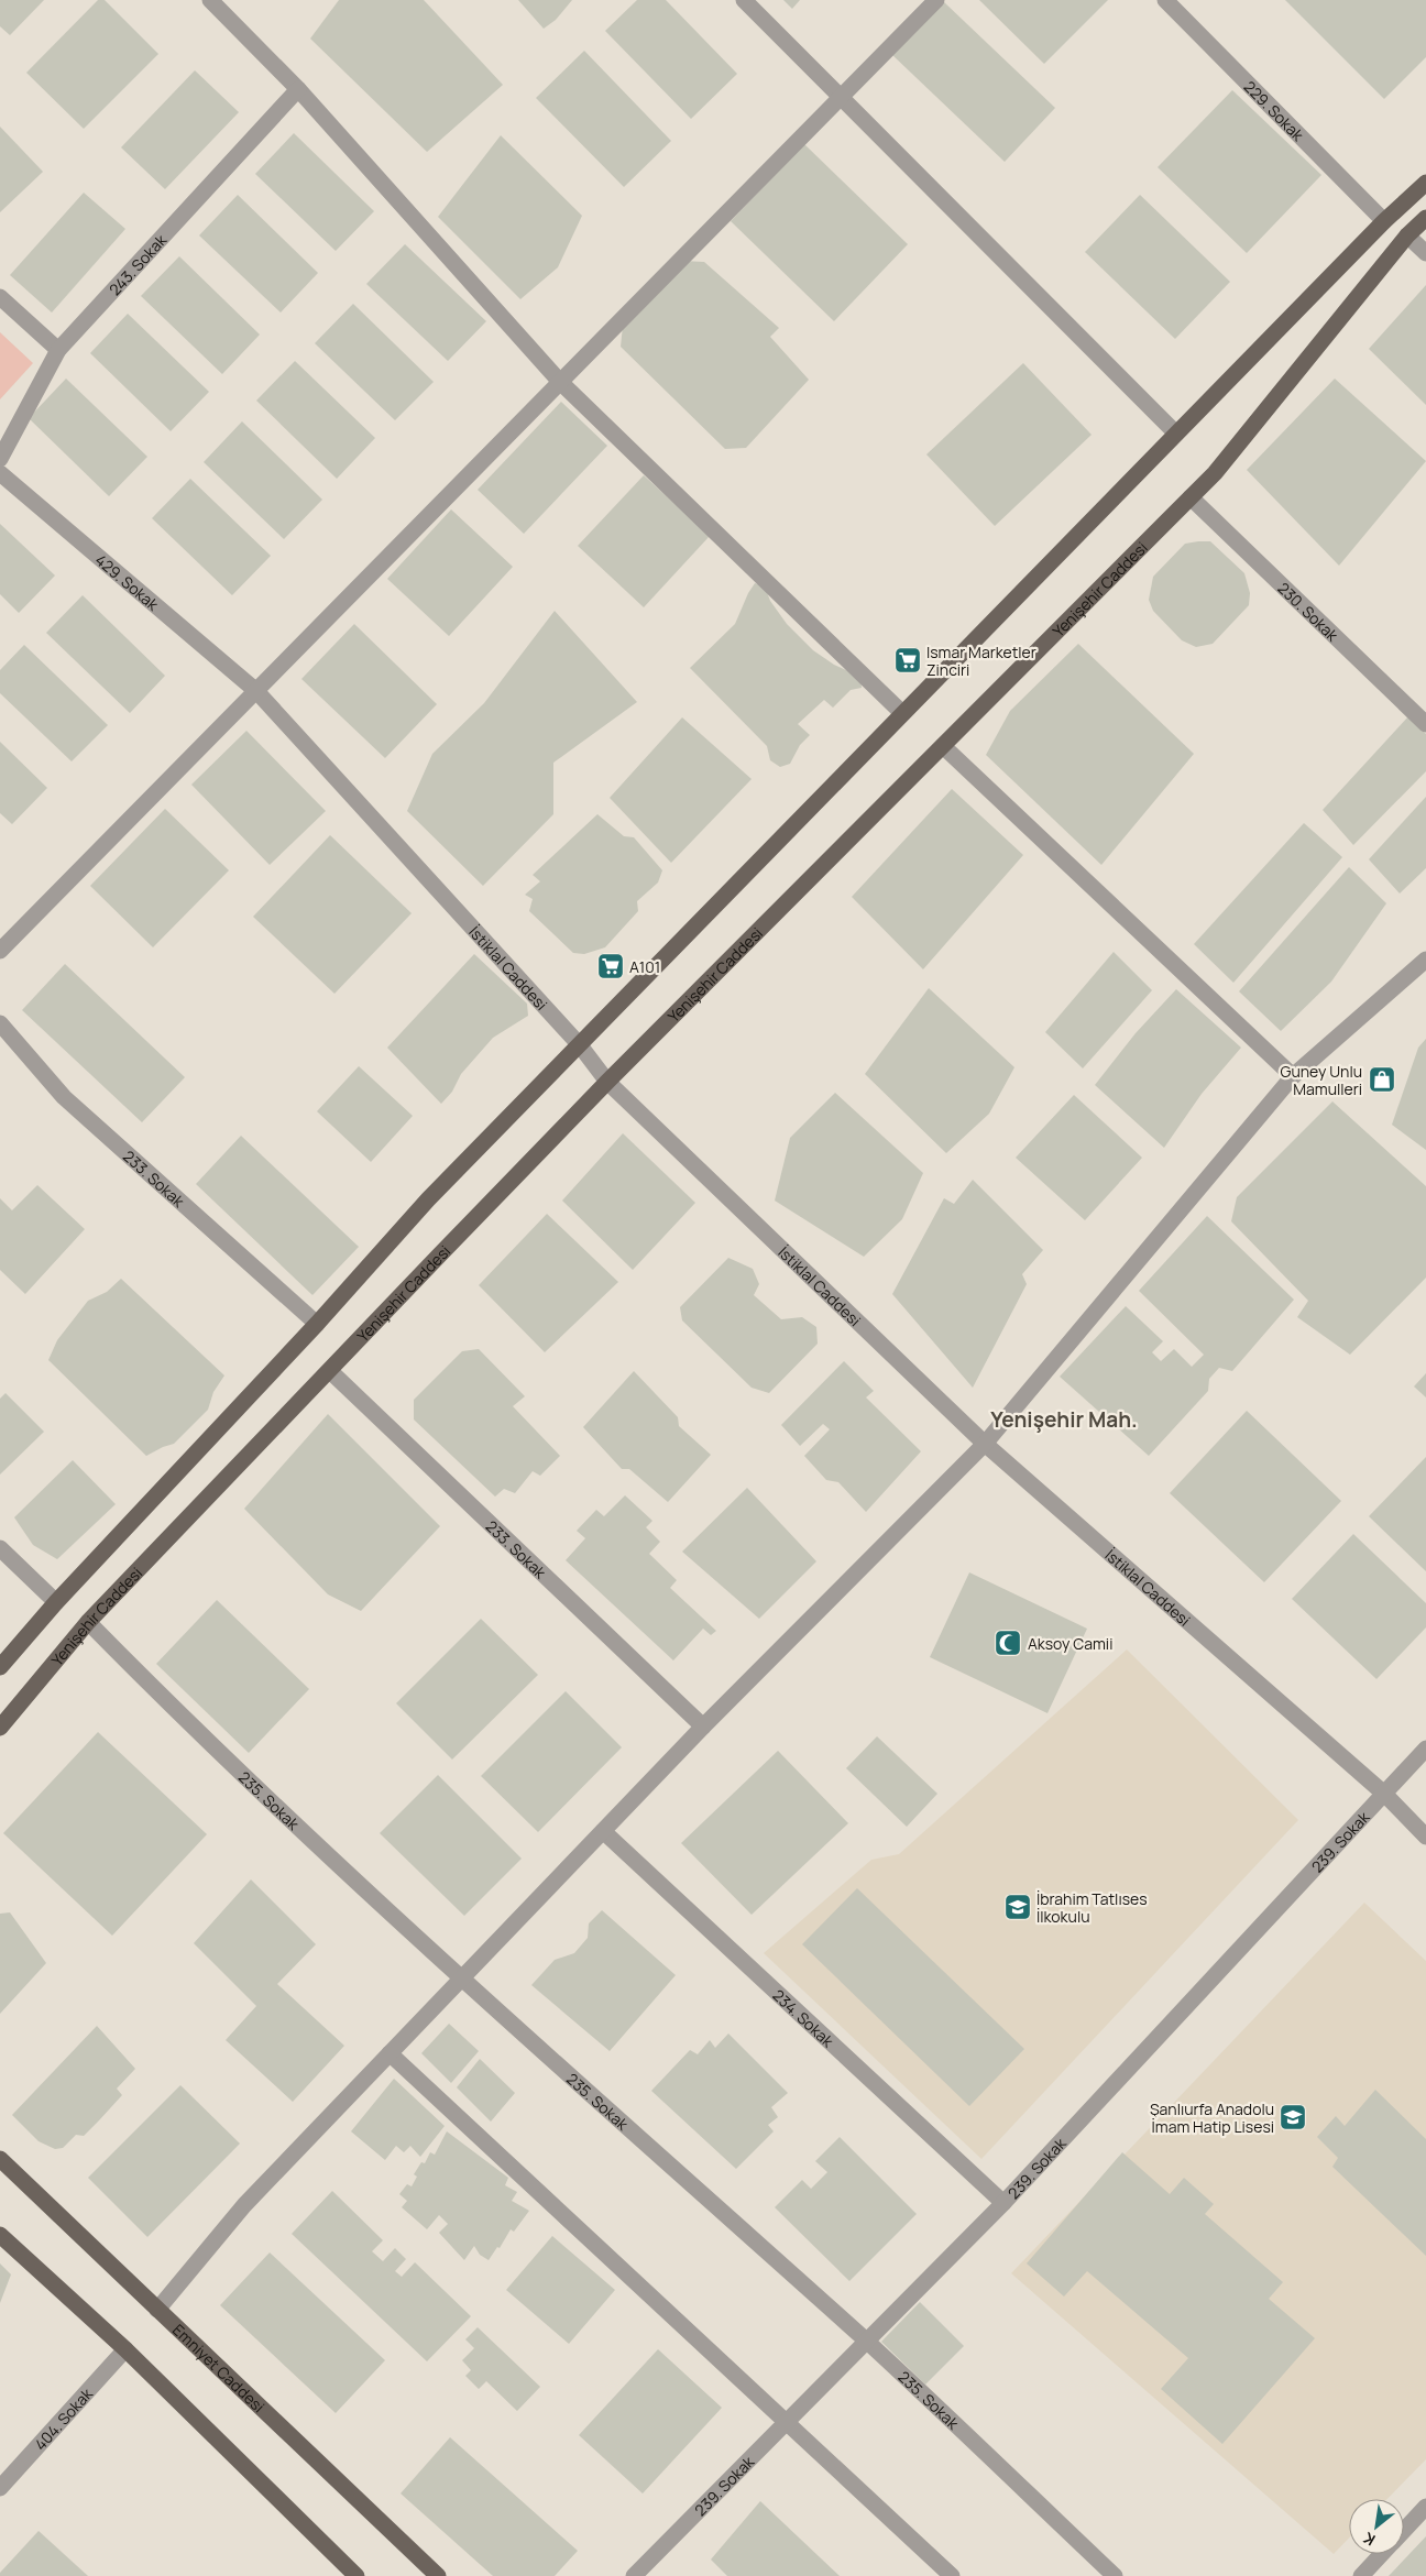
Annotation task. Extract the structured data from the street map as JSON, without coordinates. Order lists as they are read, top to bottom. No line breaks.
{"streets":{"main road":["Yenişehir Caddesi","Emniyet Caddesi"],"street":["229. Sokak","243. Sokak","429. Sokak","230. Sokak","İstiklal Caddesi","233. Sokak","235. Sokak","239. Sokak","234. Sokak","404. Sokak"]},"crossings":[["429. Sokak","İstiklal Caddesi"],["Yenişehir Caddesi","230. Sokak"],["Yenişehir Caddesi","İstiklal Caddesi"],["Yenişehir Caddesi","233. Sokak"],["Yenişehir Caddesi","235. Sokak"],["İstiklal Caddesi","239. Sokak"],["235. Sokak","239. Sokak"],["239. Sokak","234. Sokak"]],"districts":["Yenişehir Mah."],"places":{"supermarket":["Ismar Marketler Zinciri","A101"],"shop":["Guney Unlu Mamulleri"],"mosque":["Aksoy Camii"],"school or university":["İbrahim Tatlıses İlkokulu","Şanlıurfa Anadolu İmam Hatip Lisesi"]},"north":"bottom left"}
